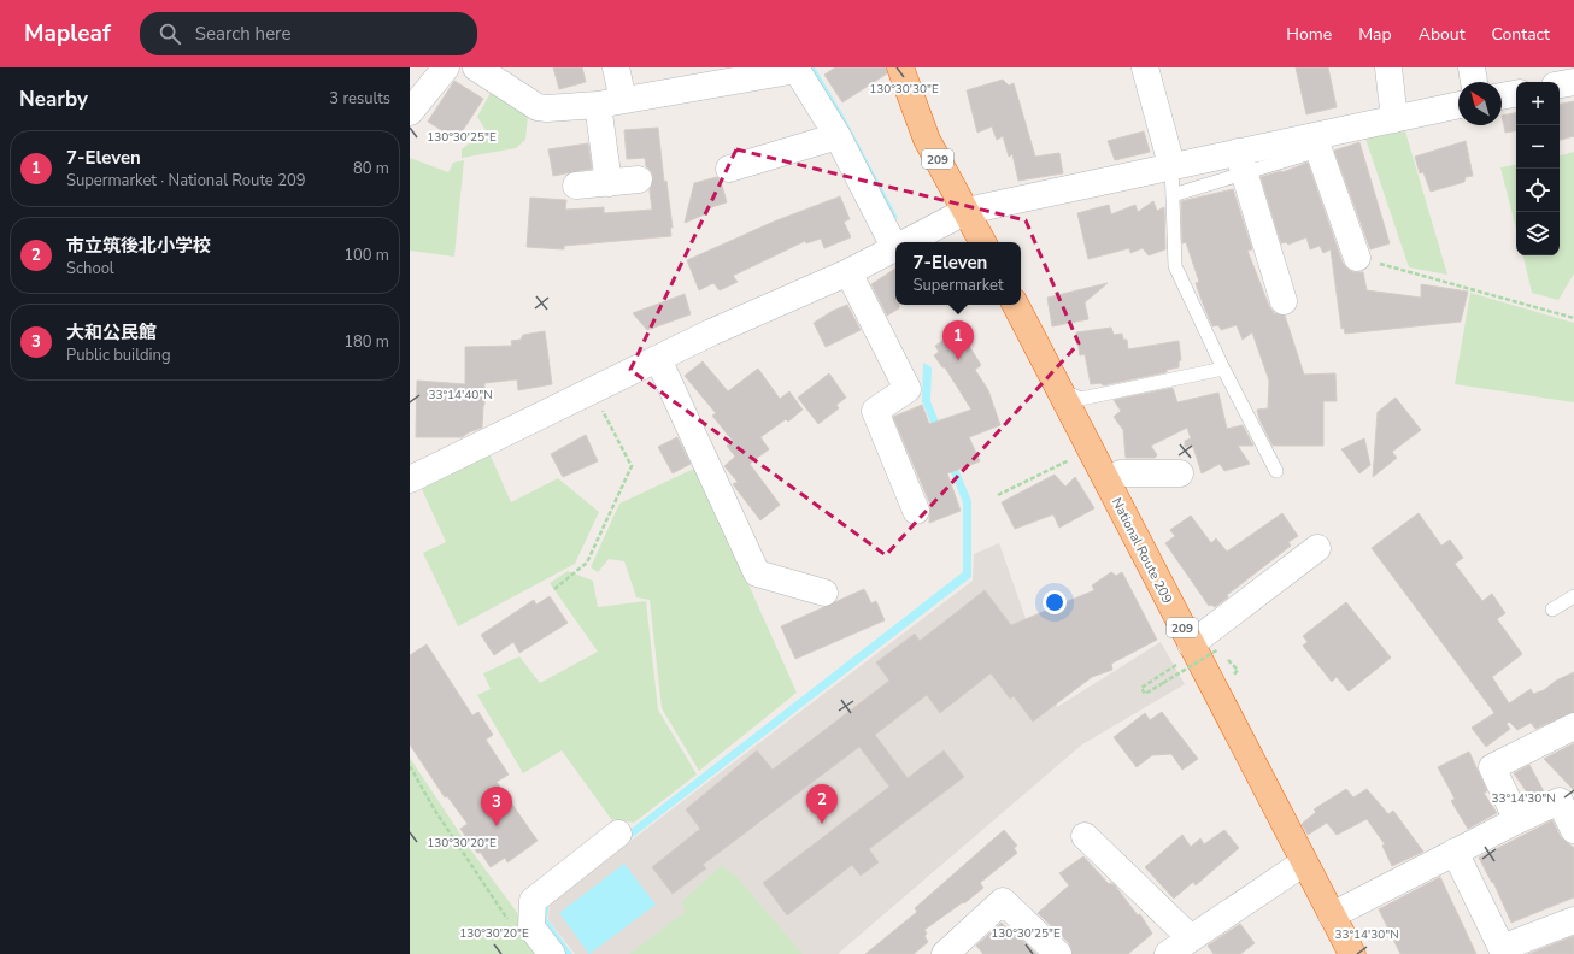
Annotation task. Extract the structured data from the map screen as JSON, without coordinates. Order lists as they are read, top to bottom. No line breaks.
{"streets":{"highway":["209","National Route 209"]},"north":"top left","page":{"header":"Mapleaf","search":"Search here","nav":["Home","Map","About","Contact"],"heading":["Nearby","3 results"],"map_buttons":["+","−"],"list":[{"mark":"1","name":"7-Eleven","note":"Supermarket · National Route 209","value":"80 m"},{"mark":"2","name":"市立筑後北小学校","note":"School","value":"100 m"},{"mark":"3","name":"大和公民館","note":"Public building","value":"180 m"}],"popup":["7-Eleven","Supermarket"],"pins":["1","2","3"]},"coordinates":["130°30'30\"E","130°30'25\"E","33°14'40\"N","33°14'30\"N","130°30'20\"E"]}
